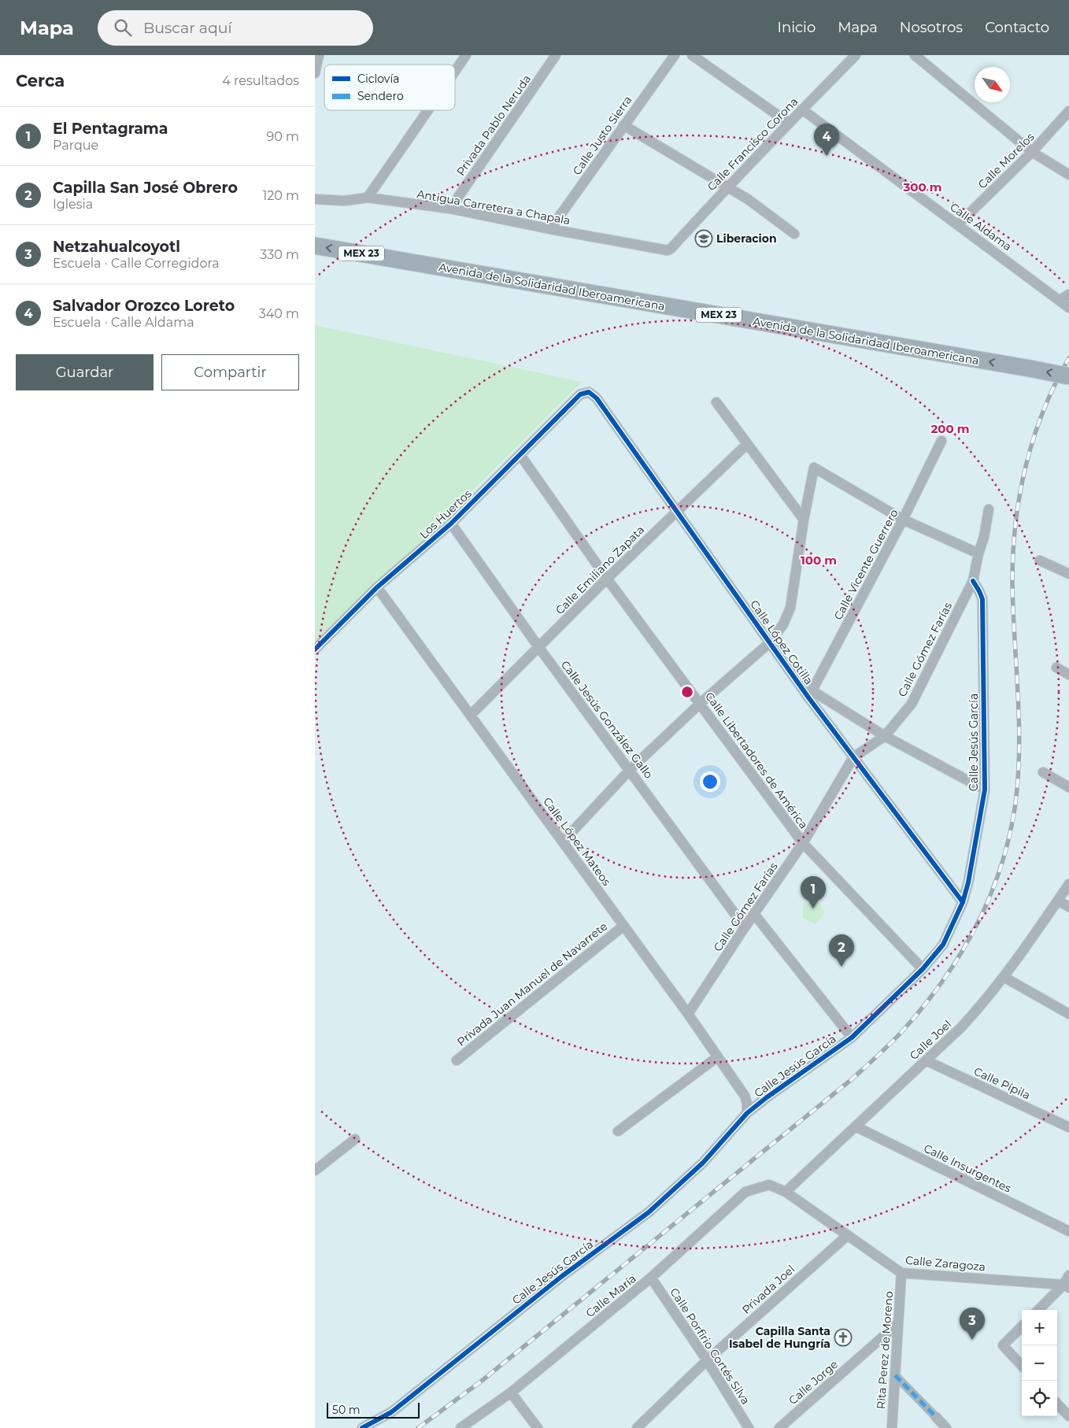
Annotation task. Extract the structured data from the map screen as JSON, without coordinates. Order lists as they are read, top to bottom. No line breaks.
{"streets":{"highway":["MEX 23","Avenida de la Solidaridad Iberoamericana"],"street":["Privada Pablo Neruda","Calle Justo Sierra","Calle Francisco Corona","Calle Morelos","Antigua Carretera a Chapala","Calle Aldama","Los Huertos","Calle Vicente Guerrero","Calle Emiliano Zapata","Calle López Cotilla","Calle Gómez Farías","Calle Jesús González Gallo","Calle Jesús García","Calle Libertadores de América","Calle López Mateos","Privada Juan Manuel de Navarrete","Calle Joel","Calle Pípila","Calle Insurgentes","Calle Zaragoza","Privada Joel","Calle María","Calle Porfirio Cortés Silva","Rita Perez de Moreno","Calle Jorge"]},"crossings":[["Privada Pablo Neruda","Antigua Carretera a Chapala"],["Calle Justo Sierra","Antigua Carretera a Chapala"],["Calle Francisco Corona","Antigua Carretera a Chapala"],["Calle Francisco Corona","Calle Aldama"],["Calle Morelos","Calle Aldama"],["Los Huertos","Calle López Cotilla"],["Los Huertos","Calle Jesús González Gallo"],["Los Huertos","Calle Libertadores de América"],["Los Huertos","Calle López Mateos"],["Calle Vicente Guerrero","Calle López Cotilla"],["Calle Emiliano Zapata","Calle López Cotilla"],["Calle Emiliano Zapata","Calle Jesús González Gallo"],["Calle Emiliano Zapata","Calle Libertadores de América"],["Calle Emiliano Zapata","Calle López Mateos"],["Calle López Cotilla","Calle Gómez Farías"],["Calle López Cotilla","Calle Jesús García"],["Calle Gómez Farías","Calle Jesús González Gallo"],["Calle Gómez Farías","Calle Jesús García"],["Calle Gómez Farías","Calle Libertadores de América"],["Calle Gómez Farías","Calle López Mateos"],["Calle Jesús García","Calle Libertadores de América"],["Calle Jesús García","Calle López Mateos"],["Calle López Mateos","Privada Juan Manuel de Navarrete"],["Calle Joel","Calle Pípila"],["Calle Joel","Calle Insurgentes"],["Calle Joel","Calle Zaragoza"],["Calle Zaragoza","Privada Joel"],["Calle Zaragoza","Calle María"],["Calle Zaragoza","Rita Perez de Moreno"],["Privada Joel","Calle Porfirio Cortés Silva"],["Calle María","Calle Porfirio Cortés Silva"],["Rita Perez de Moreno","Calle Jorge"]],"one_way":["Avenida de la Solidaridad Iberoamericana"],"places":{"school or university":["Liberacion"],"church":["Capilla Santa Isabel de Hungría"]},"legend":["Ciclovía","Sendero"],"scale_bar":"50 m","north":"bottom right","page":{"header":"Mapa","search":"Buscar aquí","nav":["Inicio","Mapa","Nosotros","Contacto"],"heading":["Cerca","4 resultados"],"list":[{"mark":"1","name":"El Pentagrama","note":"Parque","value":"90 m"},{"mark":"2","name":"Capilla San José Obrero","note":"Iglesia","value":"120 m"},{"mark":"3","name":"Netzahualcoyotl","note":"Escuela · Calle Corregidora","value":"330 m"},{"mark":"4","name":"Salvador Orozco Loreto","note":"Escuela · Calle Aldama","value":"340 m"}],"pins":["4","1","2","3"],"buttons":["Guardar","Compartir"],"map_buttons":["+","−"],"scale":"50 m"},"rings":["300 m","200 m","100 m"]}
